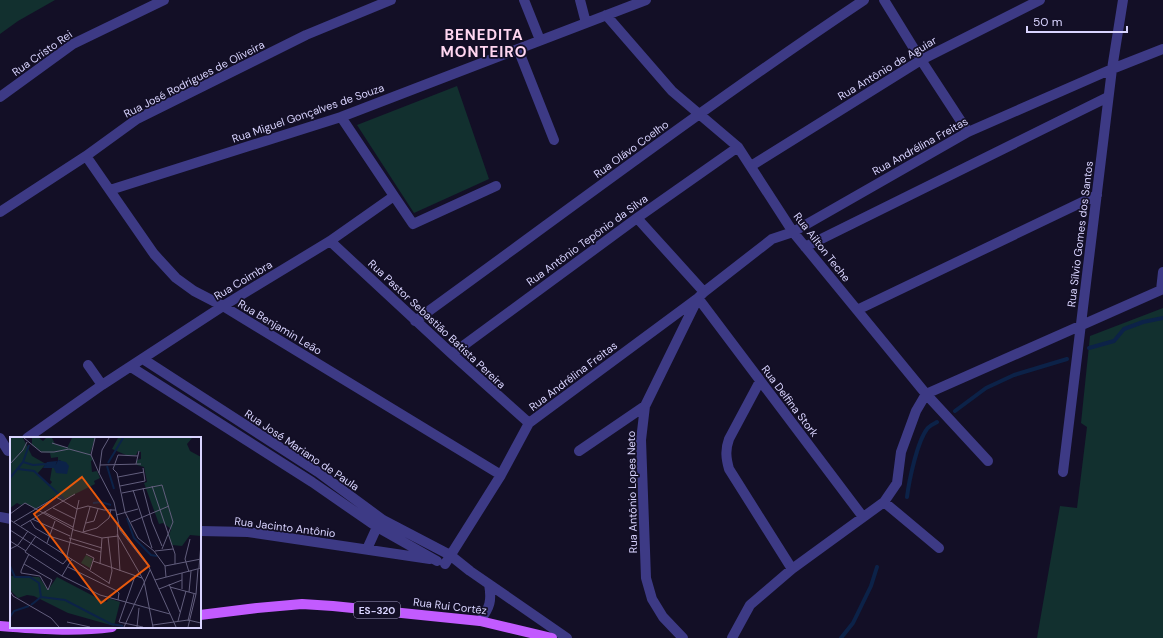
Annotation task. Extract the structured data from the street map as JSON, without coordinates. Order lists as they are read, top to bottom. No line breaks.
{"streets":{"main road":["Rua Rui Cortêz","ES-320"],"street":["Rua Cristo Rei","Rua Antônio de Aguiar","Rua José Rodrigues de Oliveira","Rua Miguel Gonçalves de Souza","Rua Andrélina Freitas","Rua Olávo Coelho","Rua Sílvio Gomes dos Santos","Rua Antônio Tepônio da Silva","Rua Ailton Teche","Rua Coimbra","Rua Pastor Sebastião Batista Pereira","Rua Benjamin Leão","Rua Delfina Stork","Rua José Mariano de Paula","Rua Antônio Lopes Neto","Rua Jacinto Antônio"]},"crossings":[["Rua Antônio de Aguiar","Rua Ailton Teche"],["Rua José Rodrigues de Oliveira","Rua Benjamin Leão"],["Rua Miguel Gonçalves de Souza","Rua Ailton Teche"],["Rua Miguel Gonçalves de Souza","Rua Benjamin Leão"],["Rua Andrélina Freitas","Rua Sílvio Gomes dos Santos"],["Rua Andrélina Freitas","Rua Ailton Teche"],["Rua Andrélina Freitas","Rua Pastor Sebastião Batista Pereira"],["Rua Andrélina Freitas","Rua Benjamin Leão"],["Rua Andrélina Freitas","Rua Delfina Stork"],["Rua Andrélina Freitas","Rua José Mariano de Paula"],["Rua Andrélina Freitas","Rua Antônio Lopes Neto"],["Rua Andrélina Freitas","Rua Jacinto Antônio"],["Rua Olávo Coelho","Rua Ailton Teche"],["Rua Olávo Coelho","Rua Pastor Sebastião Batista Pereira"],["Rua Antônio Tepônio da Silva","Rua Ailton Teche"],["Rua Antônio Tepônio da Silva","Rua Pastor Sebastião Batista Pereira"],["Rua Coimbra","Rua Pastor Sebastião Batista Pereira"],["Rua Coimbra","Rua Benjamin Leão"],["Rua Coimbra","Rua José Mariano de Paula"],["Rua Delfina Stork","Rua Antônio Lopes Neto"],["Rua José Mariano de Paula","Rua Jacinto Antônio"]],"districts":["BENEDITA MONTEIRO"],"scale_bar":"50 m"}
